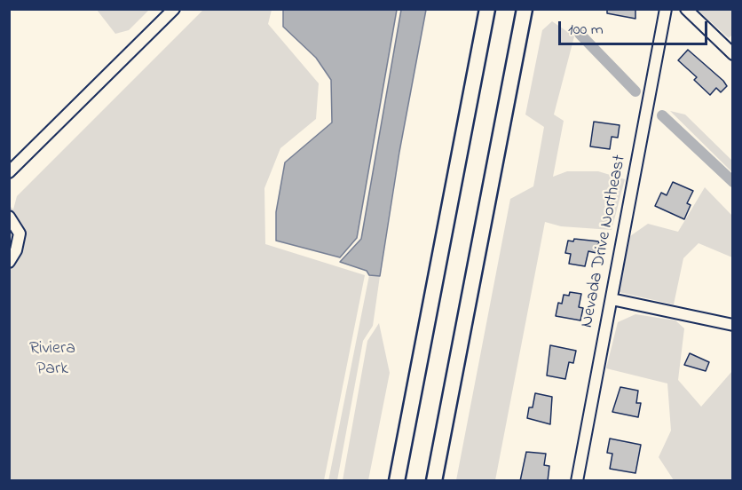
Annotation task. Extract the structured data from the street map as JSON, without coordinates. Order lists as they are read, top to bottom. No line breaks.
{"streets":{"street":["Nevada Drive Northeast"]},"parks":["Riviera Park"],"scale_bar":"100 m"}
